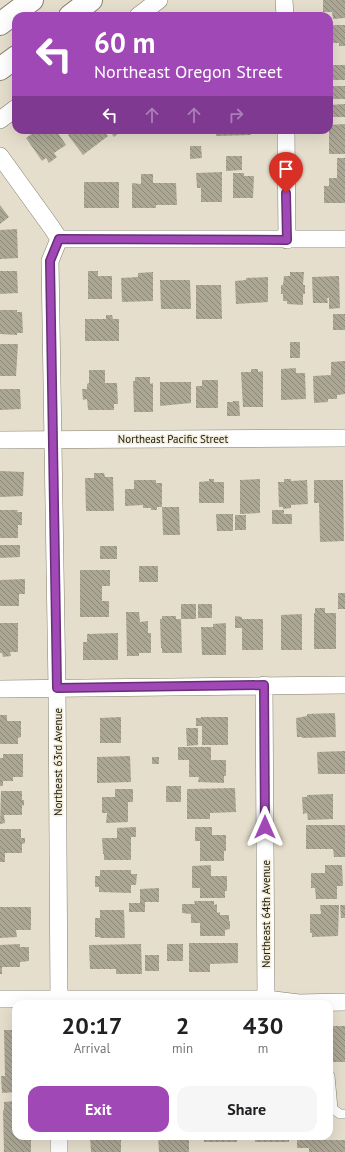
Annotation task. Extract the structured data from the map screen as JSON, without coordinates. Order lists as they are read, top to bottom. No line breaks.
{"streets":{"street":["Northeast Pacific Street","Northeast 63rd Avenue","Northeast 64th Avenue"]},"crossings":[["Northeast Pacific Street","Northeast 63rd Avenue"]],"page":{"turn":["60 m","Northeast Oregon Street"],"eta":["20:17","Arrival","2","min","430","m"],"buttons":["Exit","Share"]}}
